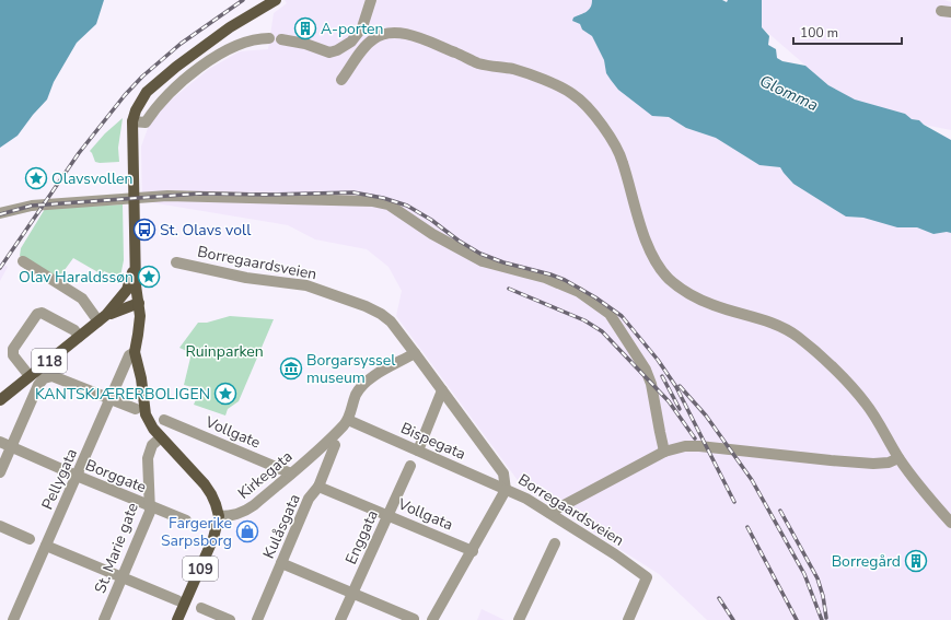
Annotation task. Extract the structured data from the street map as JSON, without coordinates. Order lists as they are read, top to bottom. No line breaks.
{"streets":{"main road":["118","109"],"street":["Borregaardsveien","Vollgate","Bispegata","Kirkegata","Borggate","Pellygata","Vollgata","Kulåsgata","Enggata","St. Marie gate"]},"crossings":[["Borregaardsveien","Bispegata"],["Vollgate","Kirkegata"],["Bispegata","Kirkegata"],["Kirkegata","109"],["Borggate","Pellygata"],["Borggate","St. Marie gate"],["Vollgata","Kulåsgata"],["Vollgata","Enggata"]],"water":["Glomma"],"parks":["Ruinparken"],"places":{"building":["A-porten","Borregård"],"place":["Olavsvollen","Olav Haraldssøn","KANTSKJÆRERBOLIGEN"],"bus stop":["St. Olavs voll"],"museum":["Borgarsyssel museum"],"shop":["Fargerike Sarpsborg"]},"scale_bar":"100 m"}
